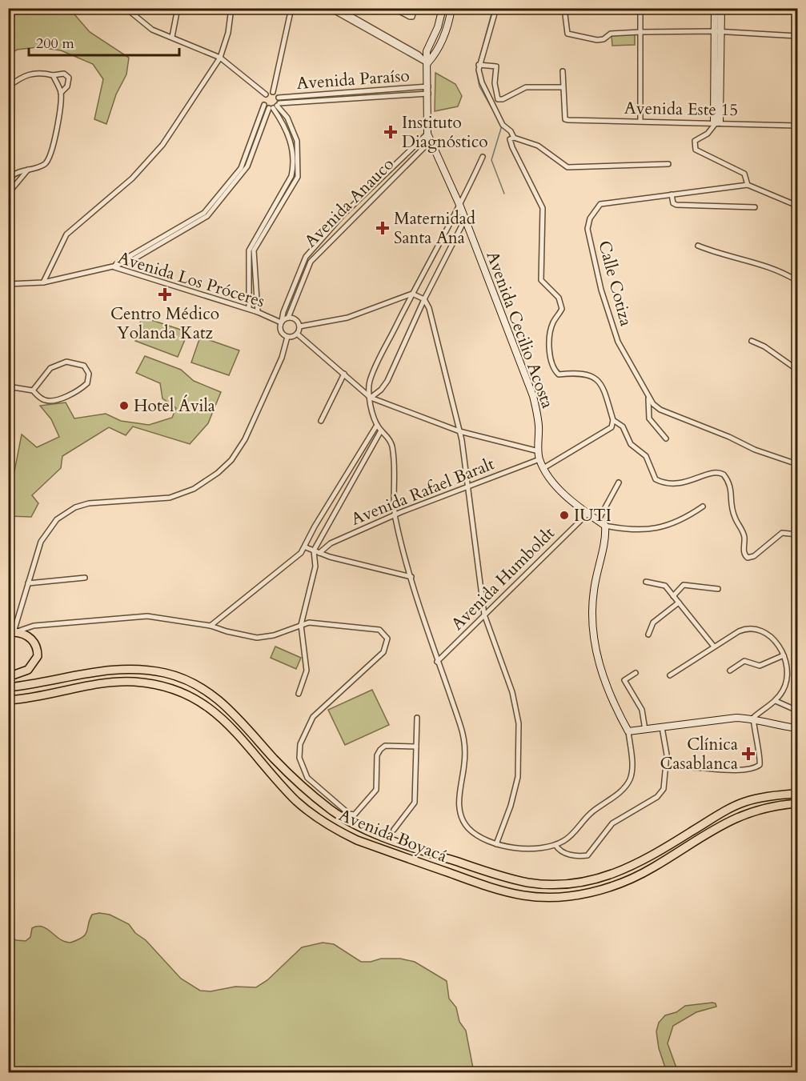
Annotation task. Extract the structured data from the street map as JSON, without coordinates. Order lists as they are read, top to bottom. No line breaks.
{"streets":{"highway":["Avenida Boyacá"],"main road":["Avenida Cecilio Acosta"],"street":["Avenida Paraíso","Avenida Este 15","Avenida Anauco","Avenida Los Próceres","Calle Cotiza","Avenida Rafael Baralt","Avenida Humboldt"]},"crossings":[["Avenida Anauco","Avenida Los Próceres"],["Avenida Anauco","Avenida Cecilio Acosta"],["Avenida Cecilio Acosta","Avenida Rafael Baralt"],["Avenida Cecilio Acosta","Avenida Humboldt"]],"places":{"health":["Instituto Diagnóstico","Maternidad Santa Ana","Centro Médico Yolanda Katz","Clínica Casablanca"],"other":["Hotel Ávila","IUTI"]},"scale_bar":"200 m"}
